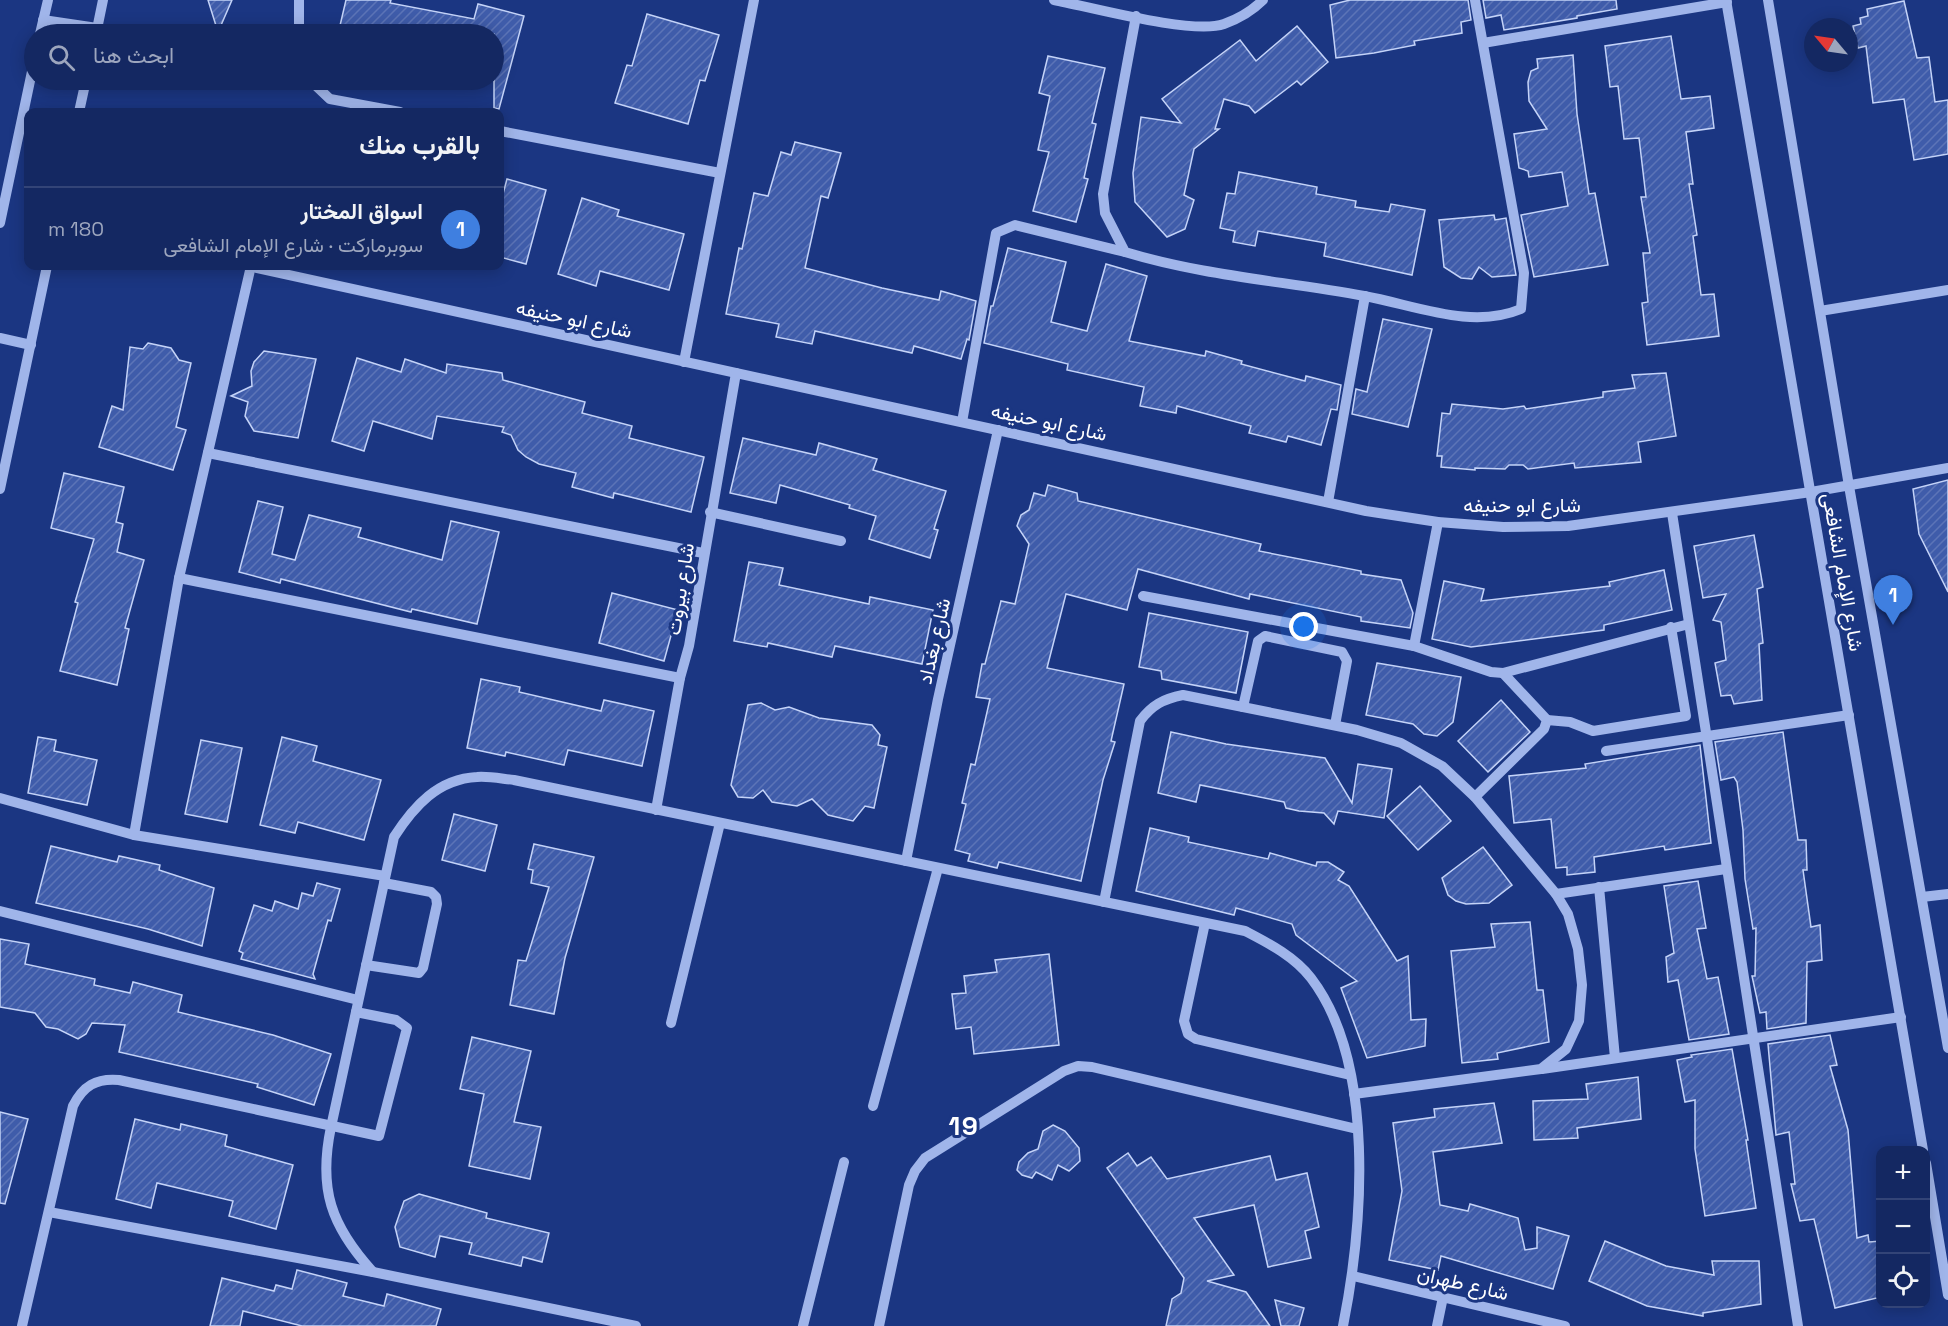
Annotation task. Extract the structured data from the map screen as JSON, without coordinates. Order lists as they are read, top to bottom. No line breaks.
{"streets":{"street":["شارع ابو حنيفه","شارع الإمام الشافعى","شارع بيروت","شارع بغداد","شارع طهران"]},"crossings":[["شارع ابو حنيفه","شارع الإمام الشافعى"],["شارع ابو حنيفه","شارع بيروت"],["شارع ابو حنيفه","شارع بغداد"]],"districts":["19"],"north":"top left","page":{"search":"ابحث هنا","heading":"بالقرب منك","list":[{"mark":"1","name":"اسواق المختار","note":"سوبرماركت · شارع الإمام الشافعى","value":"180 m"}],"pins":"1","map_buttons":["+","−"]}}
